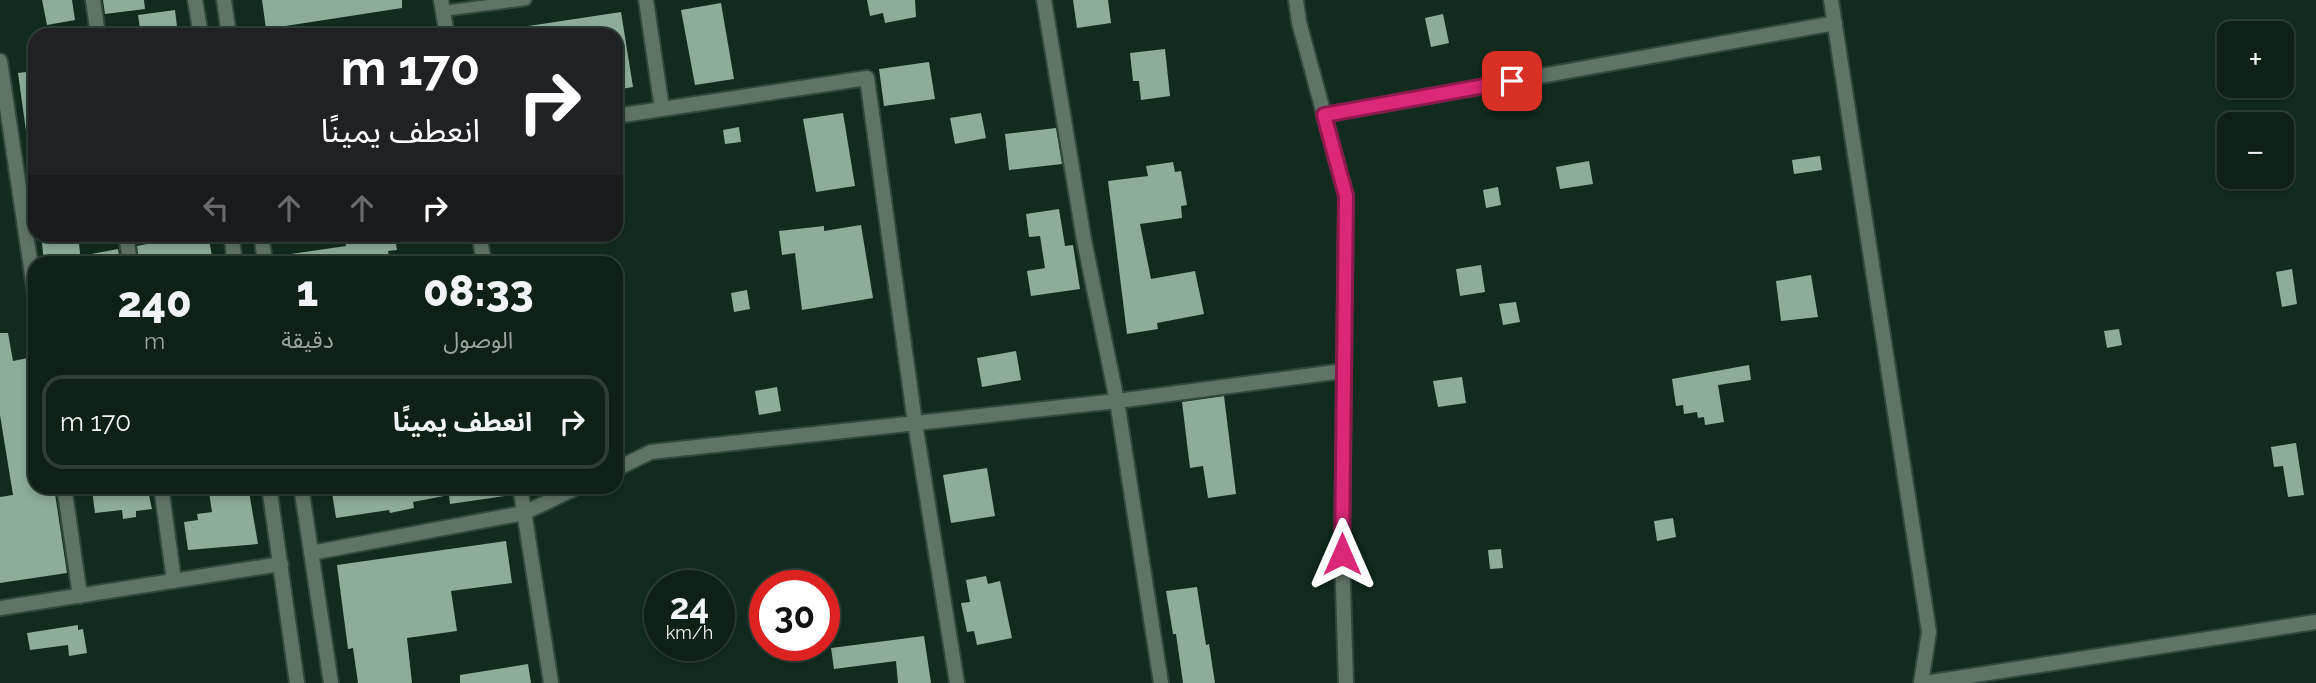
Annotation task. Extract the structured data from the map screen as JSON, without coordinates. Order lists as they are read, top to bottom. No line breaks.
{"page":{"map_buttons":["+","−"],"turn":["170 m","انعطف يمينًا"],"eta":["08:33","الوصول","1","دقيقة","240","m"],"list":[{"name":"انعطف يمينًا","value":"170 m"}],"speed":"24 km/h","limit":"30"}}
